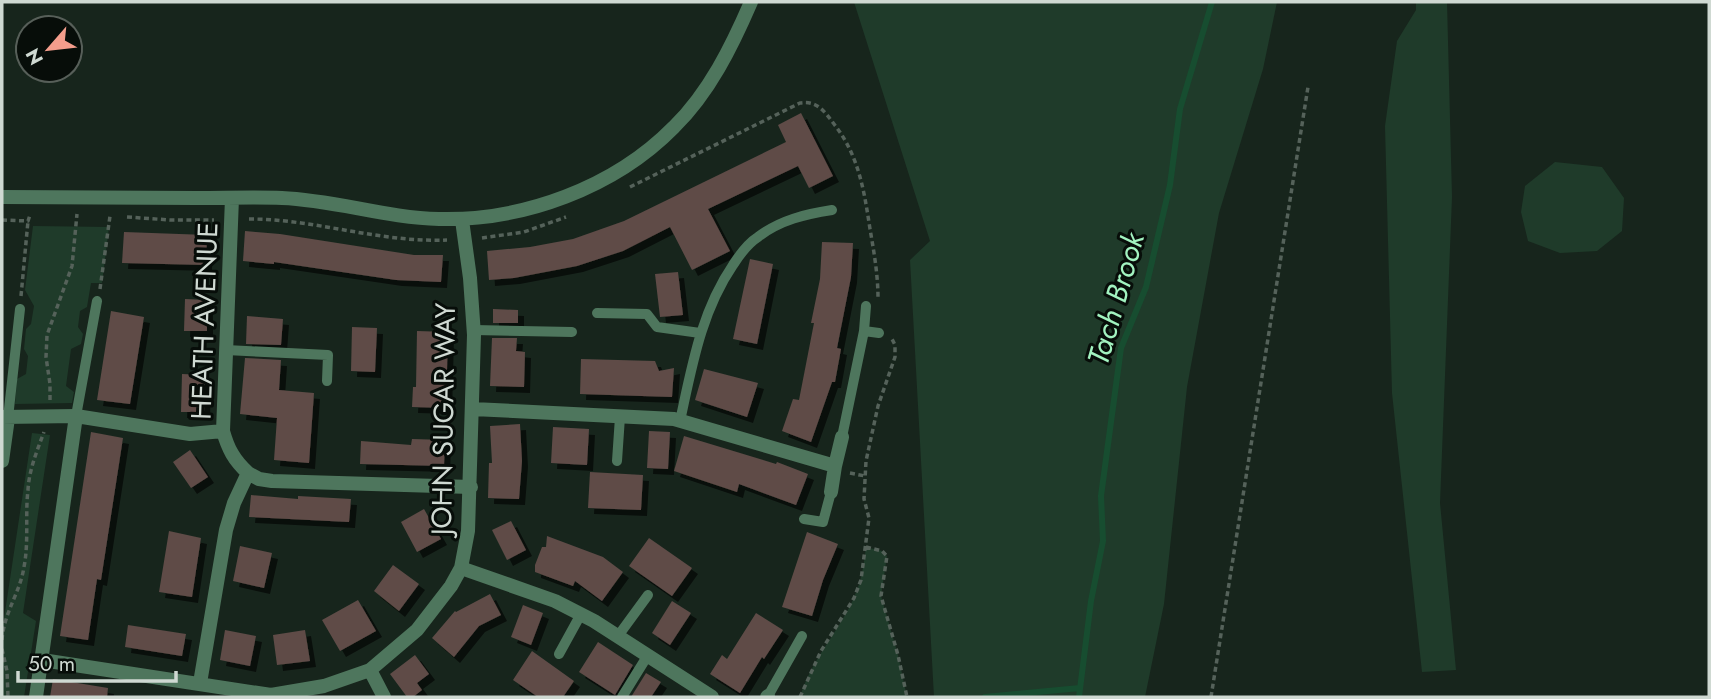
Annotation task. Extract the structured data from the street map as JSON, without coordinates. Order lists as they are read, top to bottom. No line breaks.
{"streets":{"street":["HEATH AVENUE","JOHN SUGAR WAY"]},"water":["Tach Brook"],"scale_bar":"50 m","north":"bottom left"}
